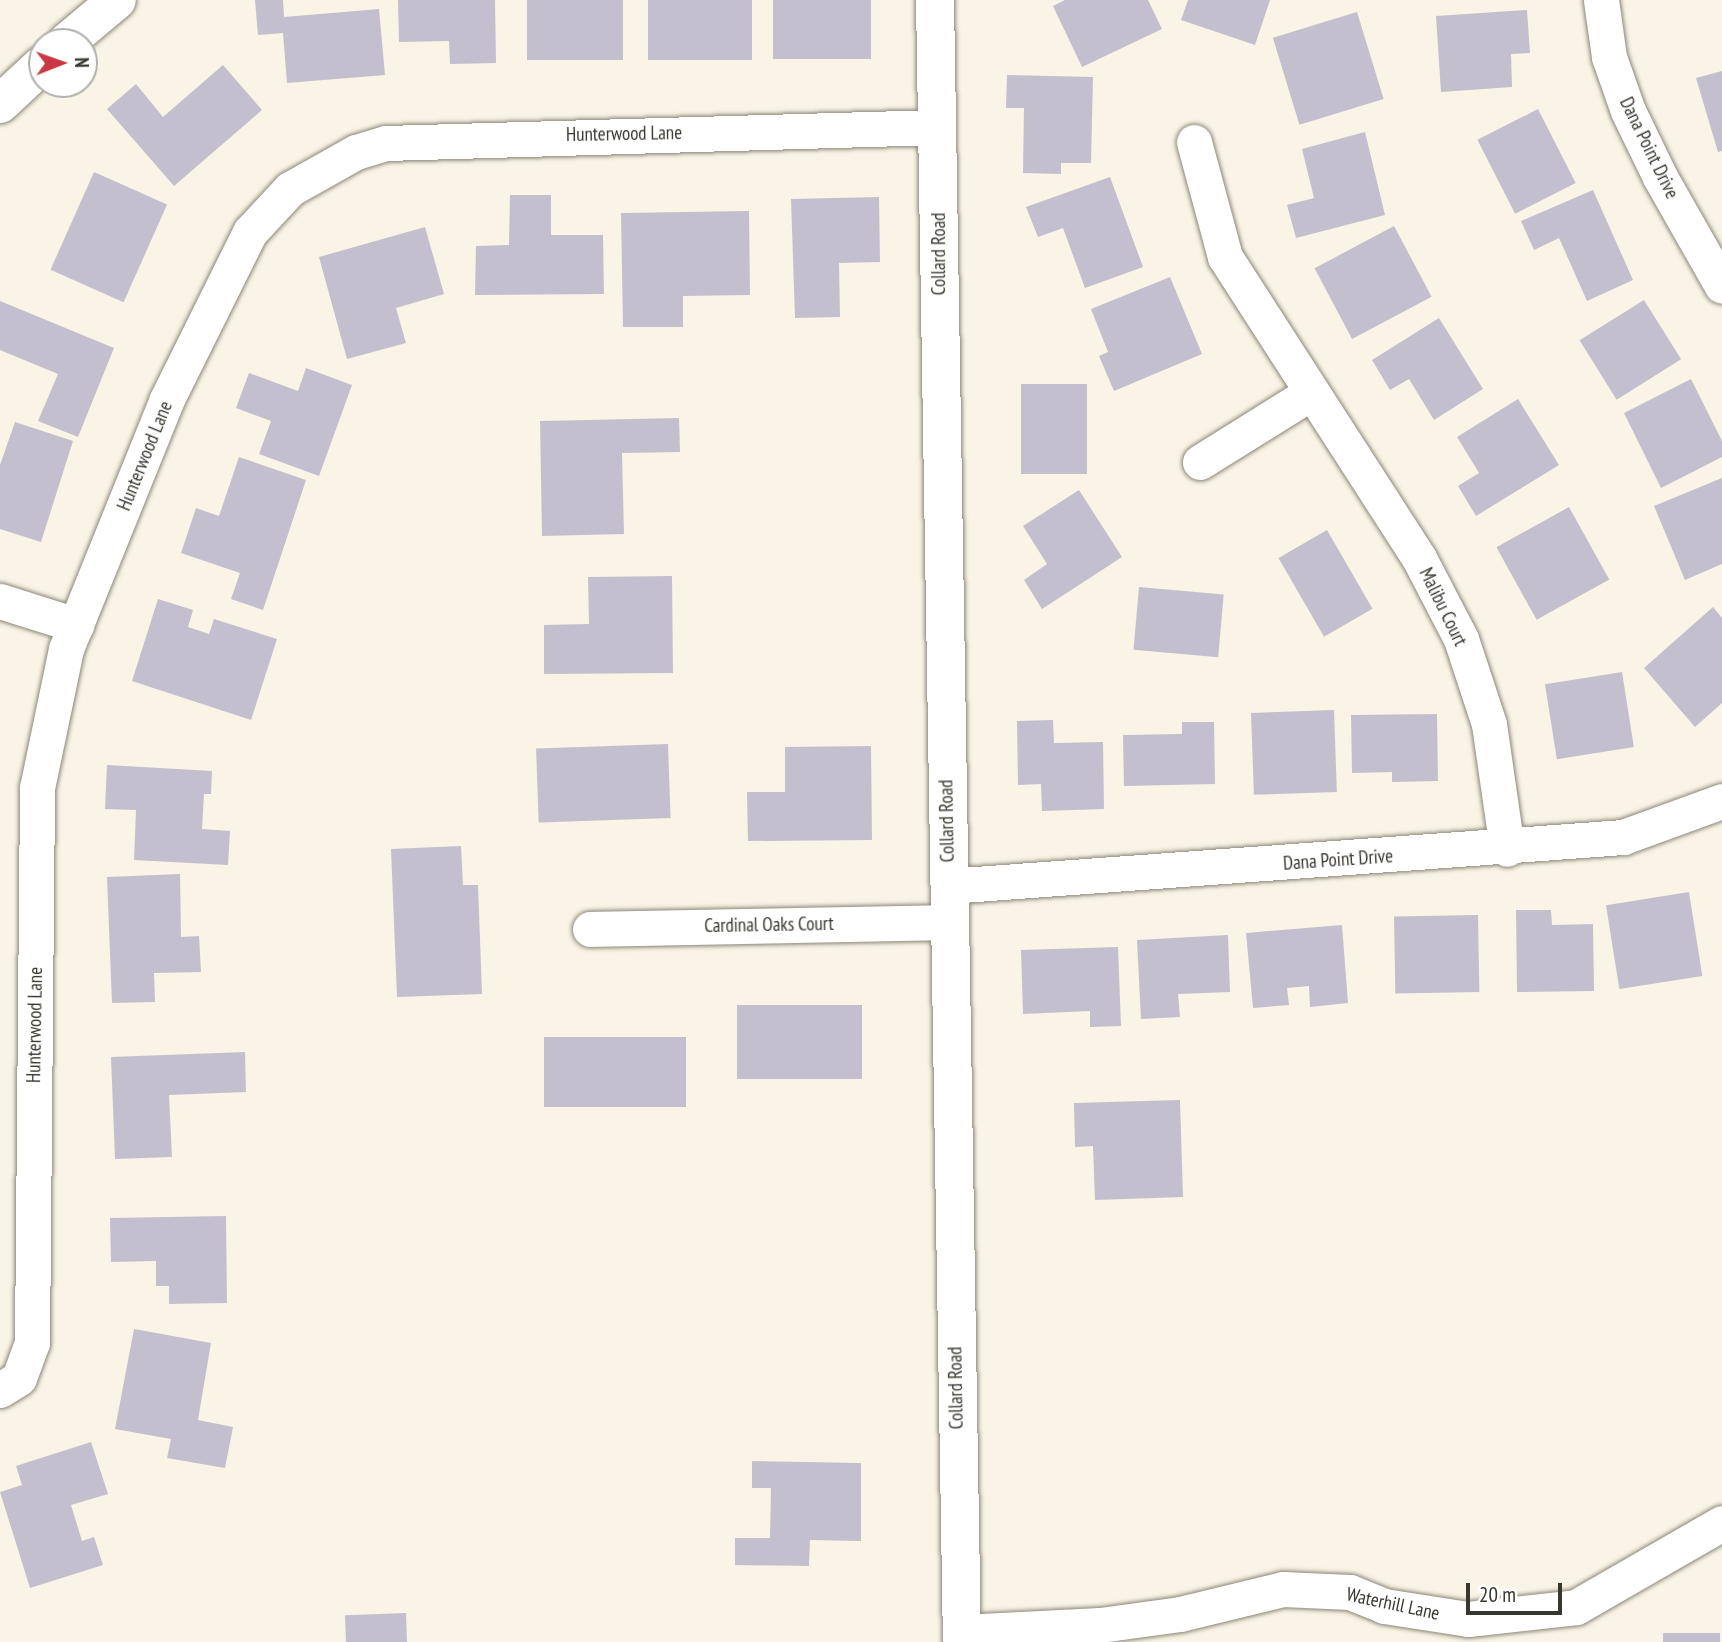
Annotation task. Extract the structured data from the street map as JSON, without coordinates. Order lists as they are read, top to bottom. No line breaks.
{"streets":{"street":["Hunterwood Lane","Dana Point Drive","Collard Road","Malibu Court","Cardinal Oaks Court","Waterhill Lane"]},"crossings":[["Hunterwood Lane","Collard Road"],["Dana Point Drive","Collard Road"],["Dana Point Drive","Malibu Court"],["Dana Point Drive","Cardinal Oaks Court"],["Collard Road","Cardinal Oaks Court"],["Collard Road","Waterhill Lane"]],"scale_bar":"20 m","north":"right"}
